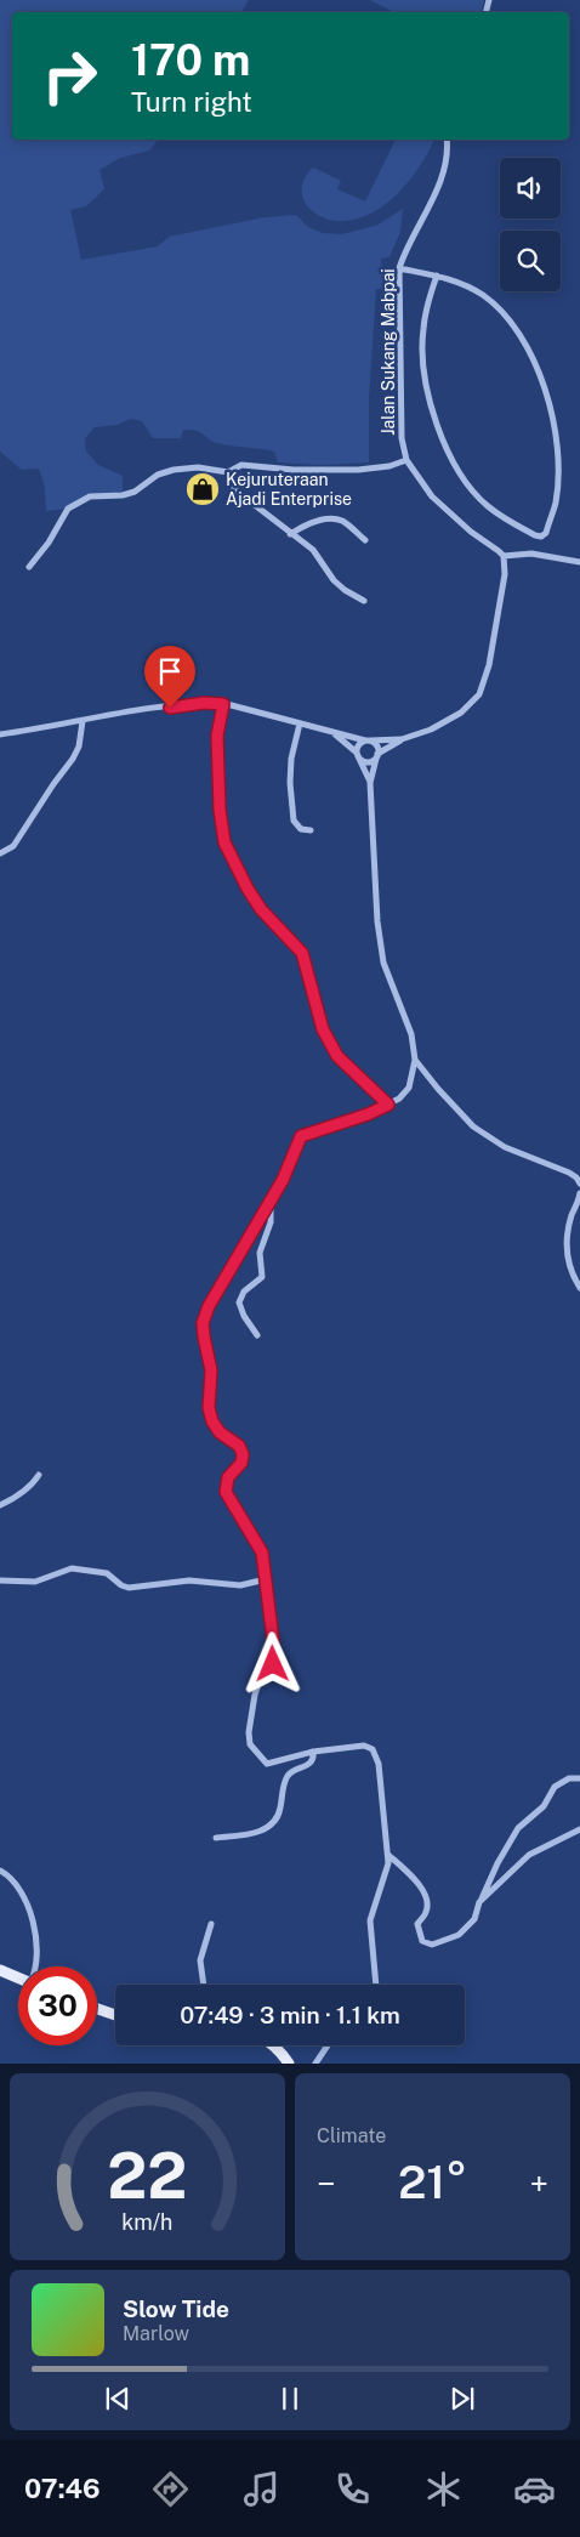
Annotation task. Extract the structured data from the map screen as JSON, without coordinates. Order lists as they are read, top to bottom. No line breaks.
{"streets":{"street":["Jalan Sukang Mabpai"]},"places":{"shop":["Kejuruteraan Ajadi Enterprise"]},"page":{"turn":["170 m","Turn right"],"limit":"30","trip":"07:49 · 3 min · 1.1 km","tile":"Climate","heat":["−","21°","+"],"song":["Slow Tide","Marlow"],"tabs":"07:46","gauge":["22","km/h"]}}
